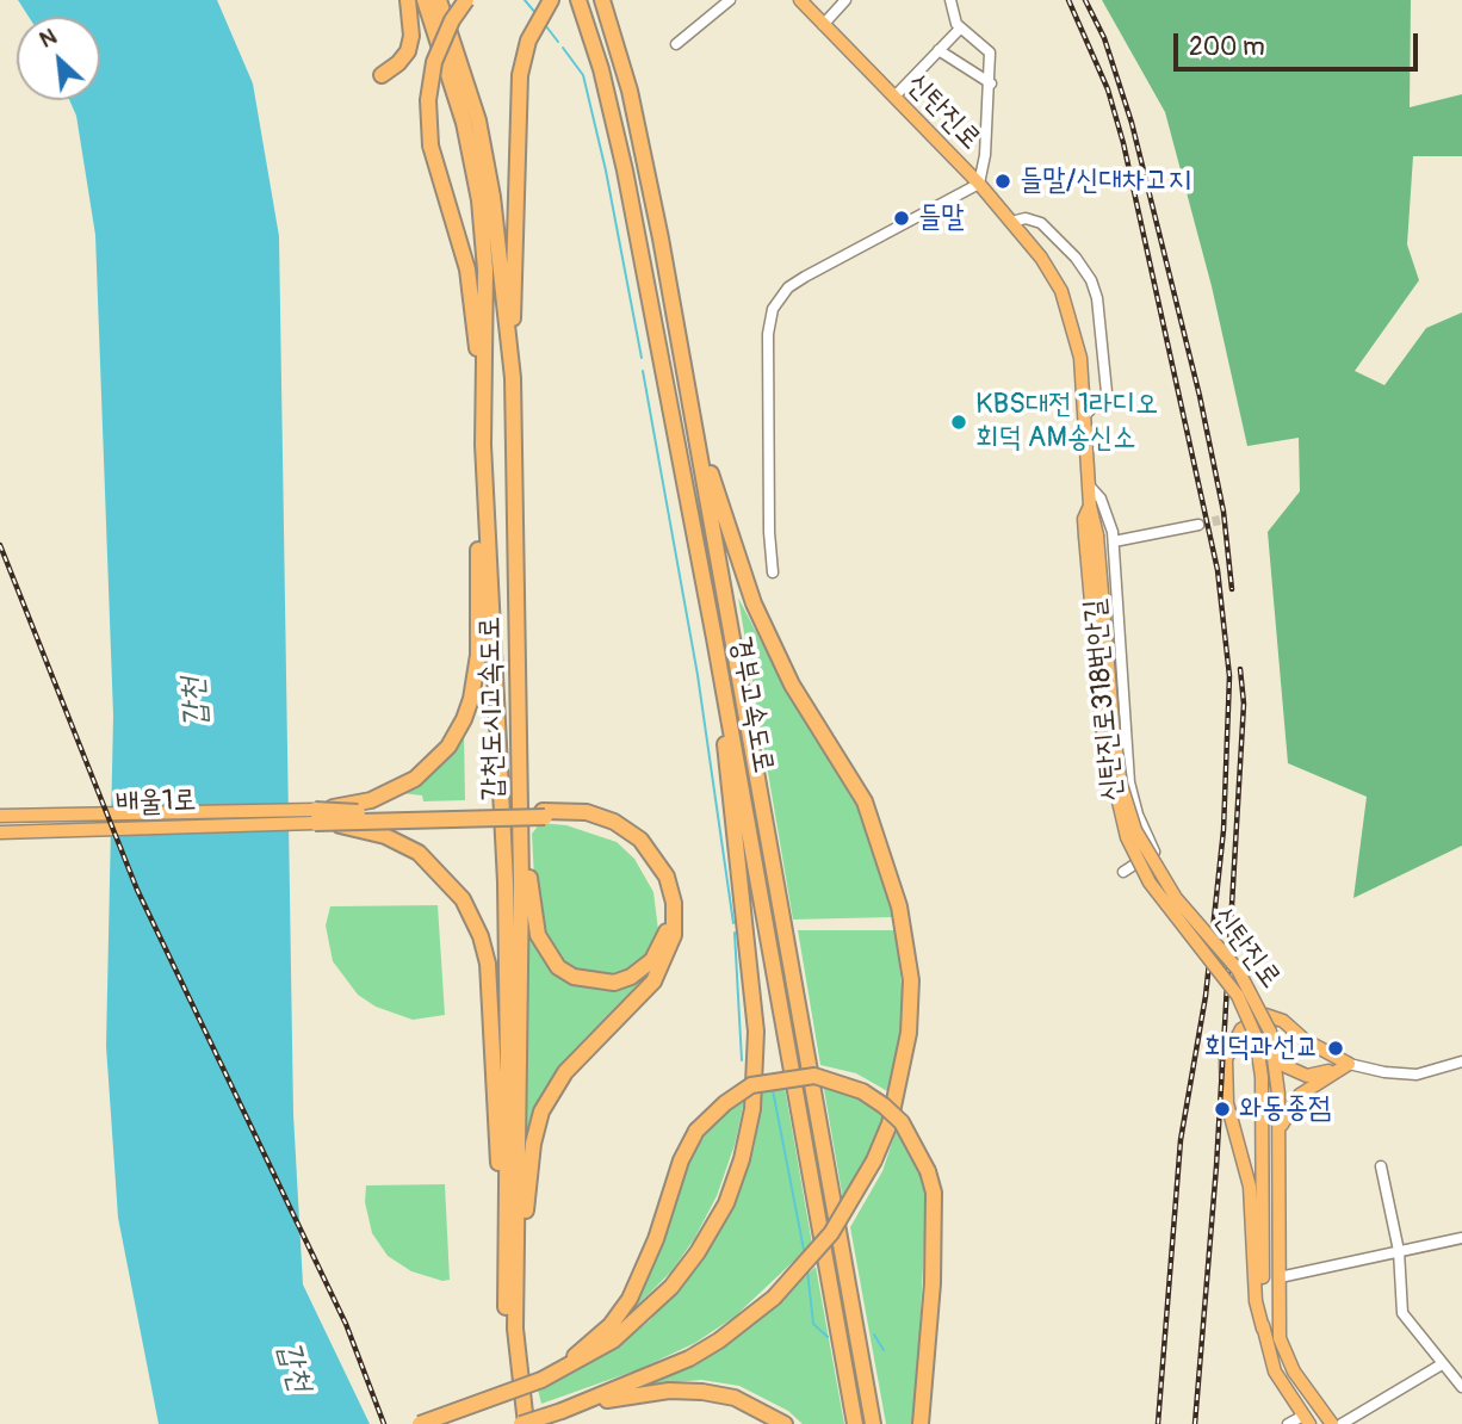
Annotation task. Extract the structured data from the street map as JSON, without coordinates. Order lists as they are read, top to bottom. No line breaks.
{"streets":{"highway":["경부고속도로","갑천도시고속도로"],"main road":["신탄진로","배울1로"],"street":["신탄진로318번안길"]},"crossings":[["신탄진로","신탄진로318번안길"]],"water":["갑천"],"places":["들말/신대차고지","들말","KBS대전 1라디오 회덕 AM송신소","회덕과선교","와동종점"],"scale_bar":"200 m","north":"top left"}
